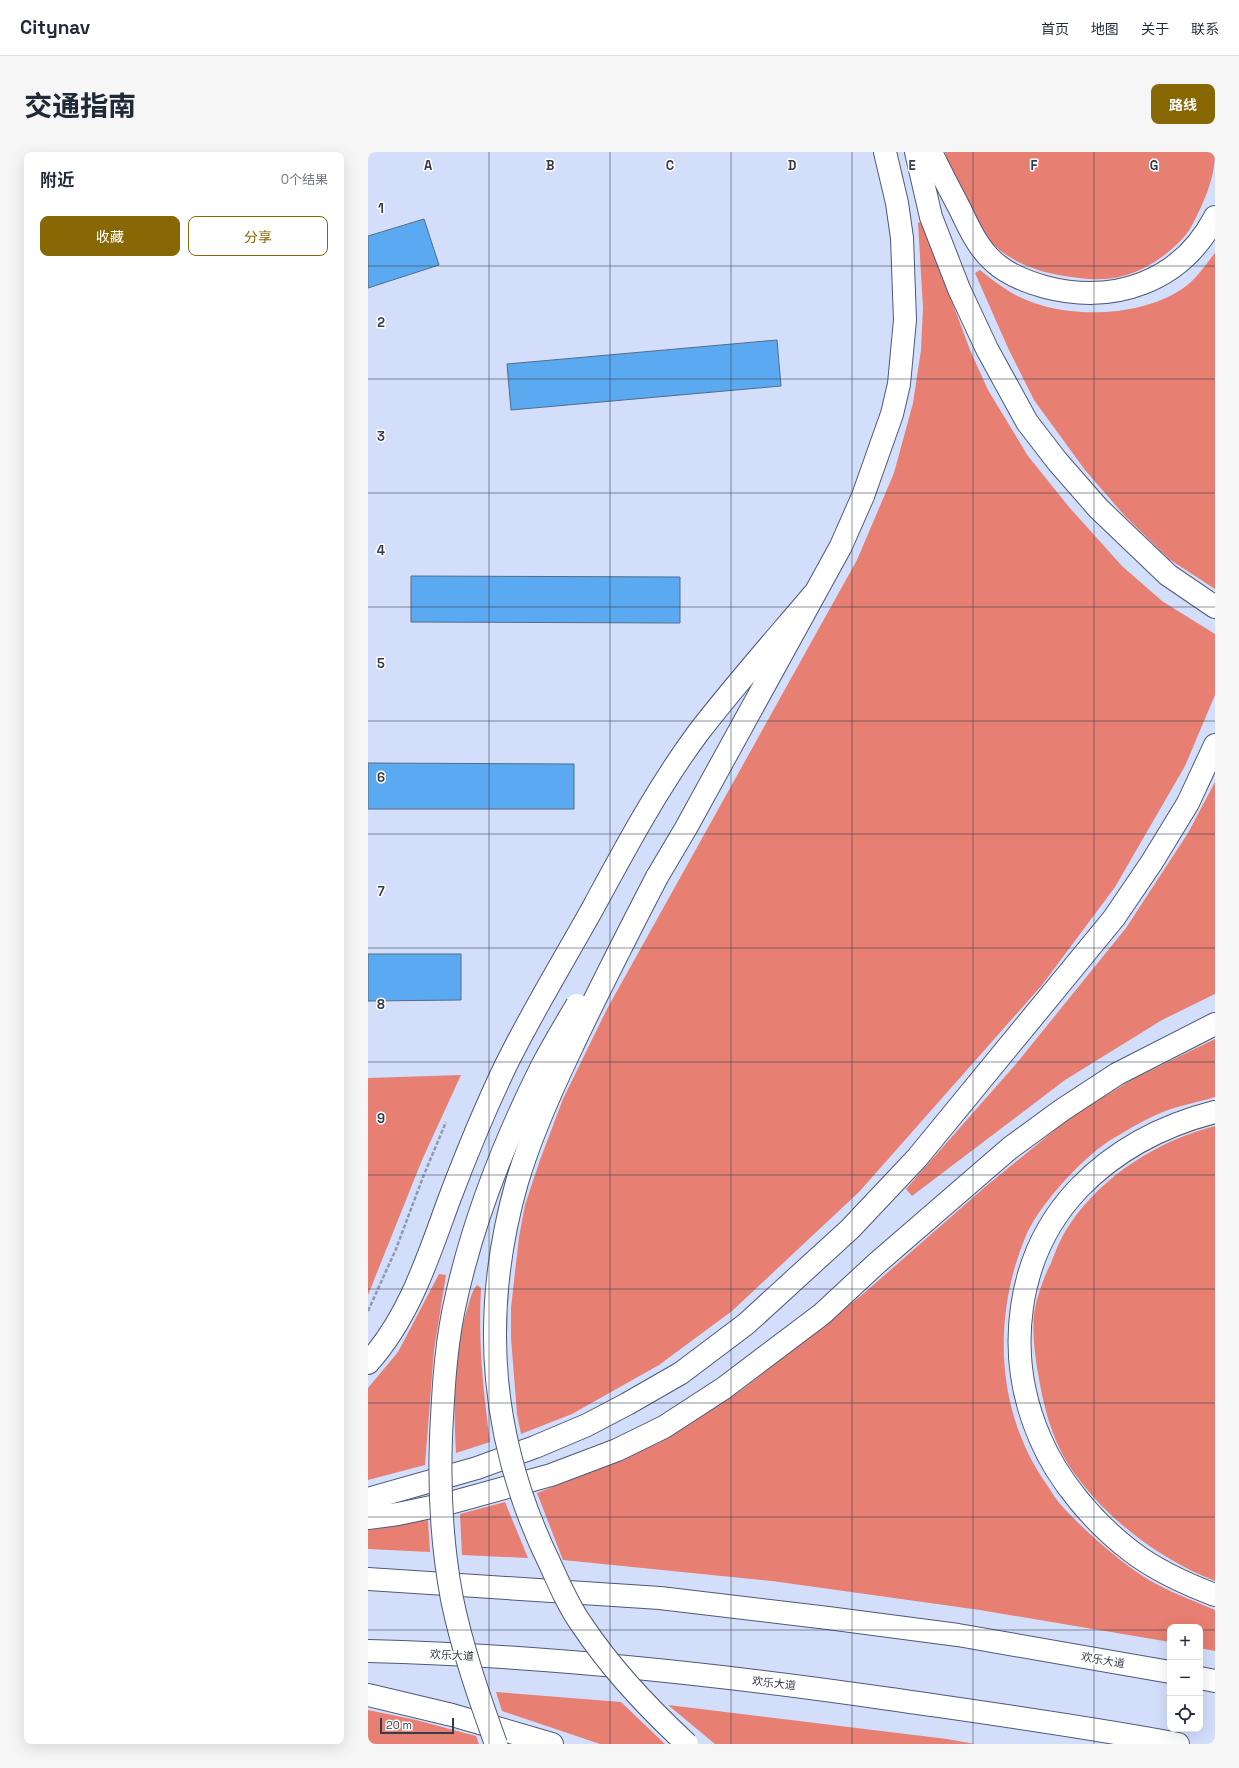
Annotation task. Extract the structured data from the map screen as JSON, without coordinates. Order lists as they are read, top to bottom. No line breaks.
{"streets":{"highway":["欢乐大道"]},"scale_bar":"20 m","page":{"header":"Citynav","nav":["首页","地图","关于","联系"],"title":"交通指南","buttons":["路线",["收藏","分享"]],"heading":["附近","0个结果"],"map_buttons":["+","−"],"scale":"20 m"},"grid":{"columns":["A","B","C","D","E","F","G"],"rows":["1","2","3","4","5","6","7","8","9"]}}
